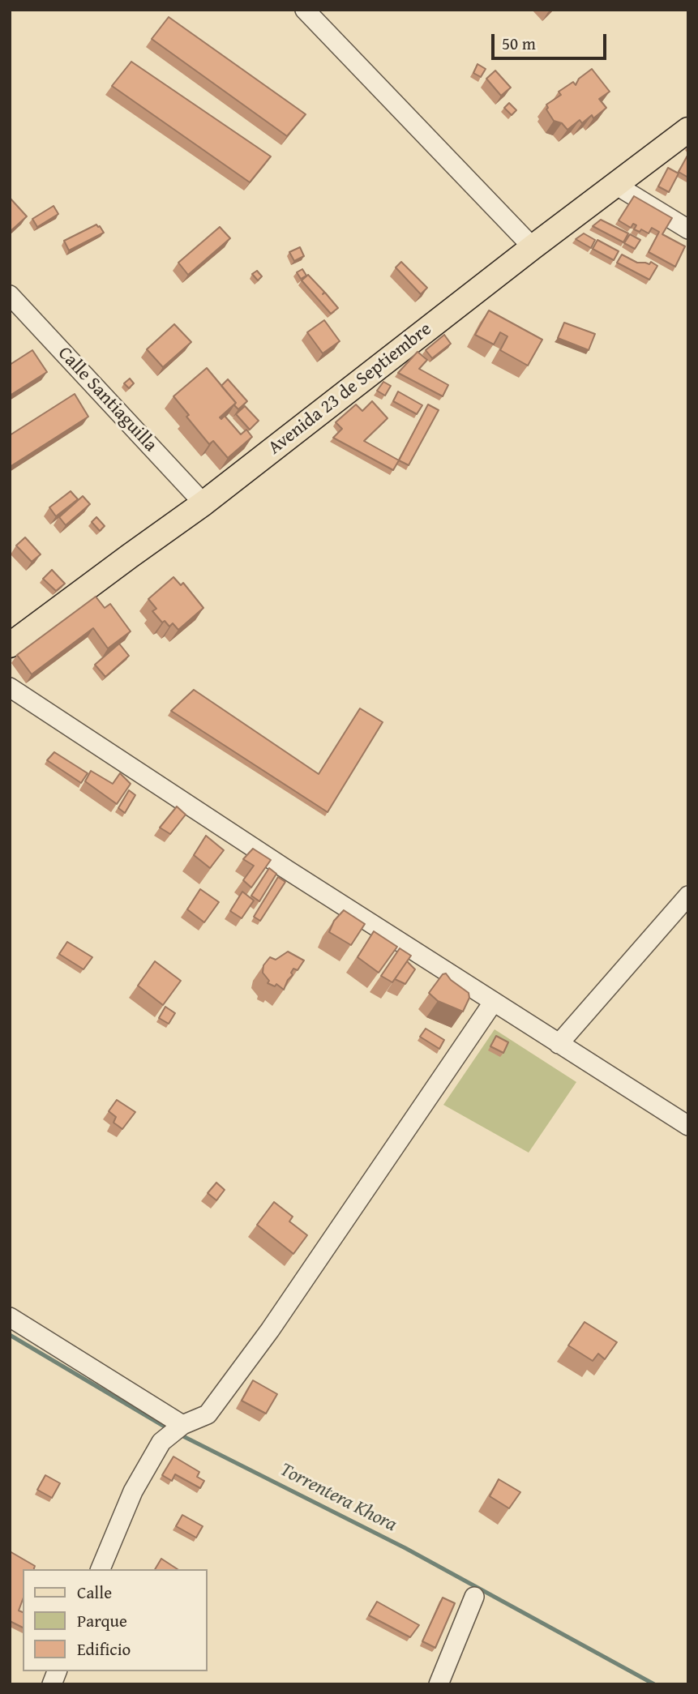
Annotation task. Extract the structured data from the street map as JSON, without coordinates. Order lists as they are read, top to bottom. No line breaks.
{"streets":{"main road":["Avenida 23 de Septiembre"],"street":["Calle Santiaguilla"]},"crossings":[["Avenida 23 de Septiembre","Calle Santiaguilla"]],"water":["Torrentera Khora"],"legend":["Calle","Parque","Edificio"],"scale_bar":"50 m"}
